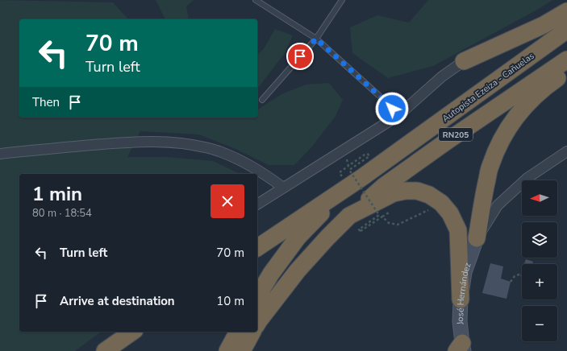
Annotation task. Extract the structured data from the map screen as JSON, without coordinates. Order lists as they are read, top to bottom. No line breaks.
{"streets":{"highway":["Autopista Ezeiza - Cañuelas","RN205"],"street":["José Hernández"]},"north":"left","page":{"turn":["70 m","Turn left"],"then":"Then","heading":["1 min","80 m · 18:54"],"map_buttons":["+","−"],"list":[{"name":"Turn left","value":"70 m"},{"name":"Arrive at destination","value":"10 m"}]}}
